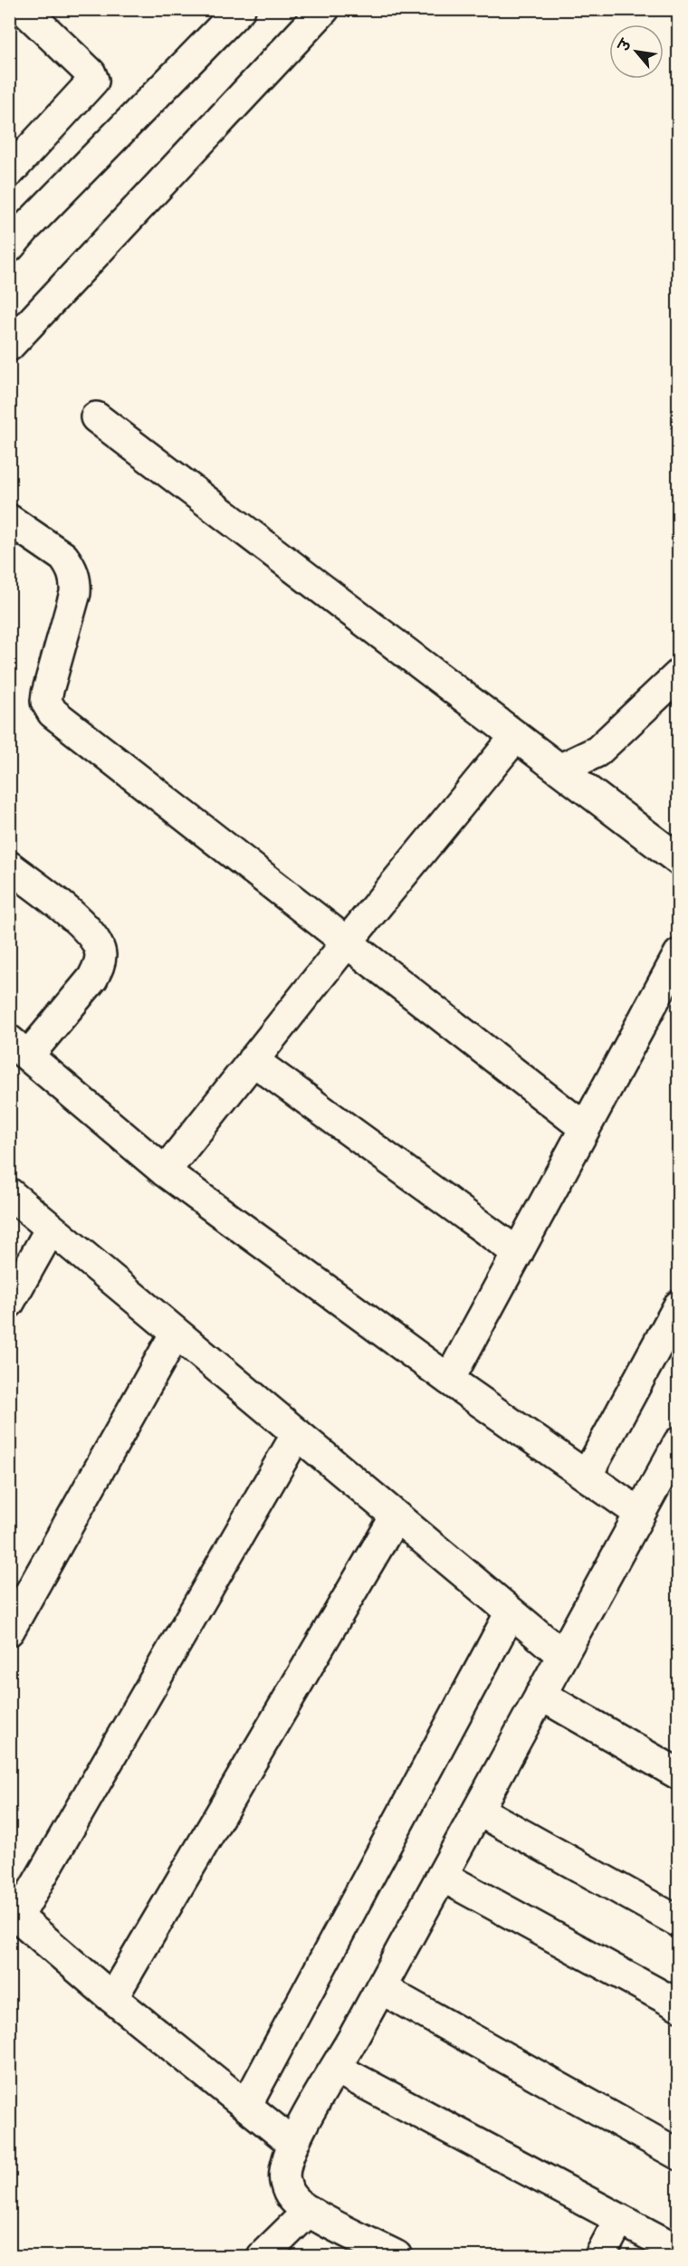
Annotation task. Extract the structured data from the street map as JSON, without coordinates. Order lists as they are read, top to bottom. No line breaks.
{"north":"top left"}
